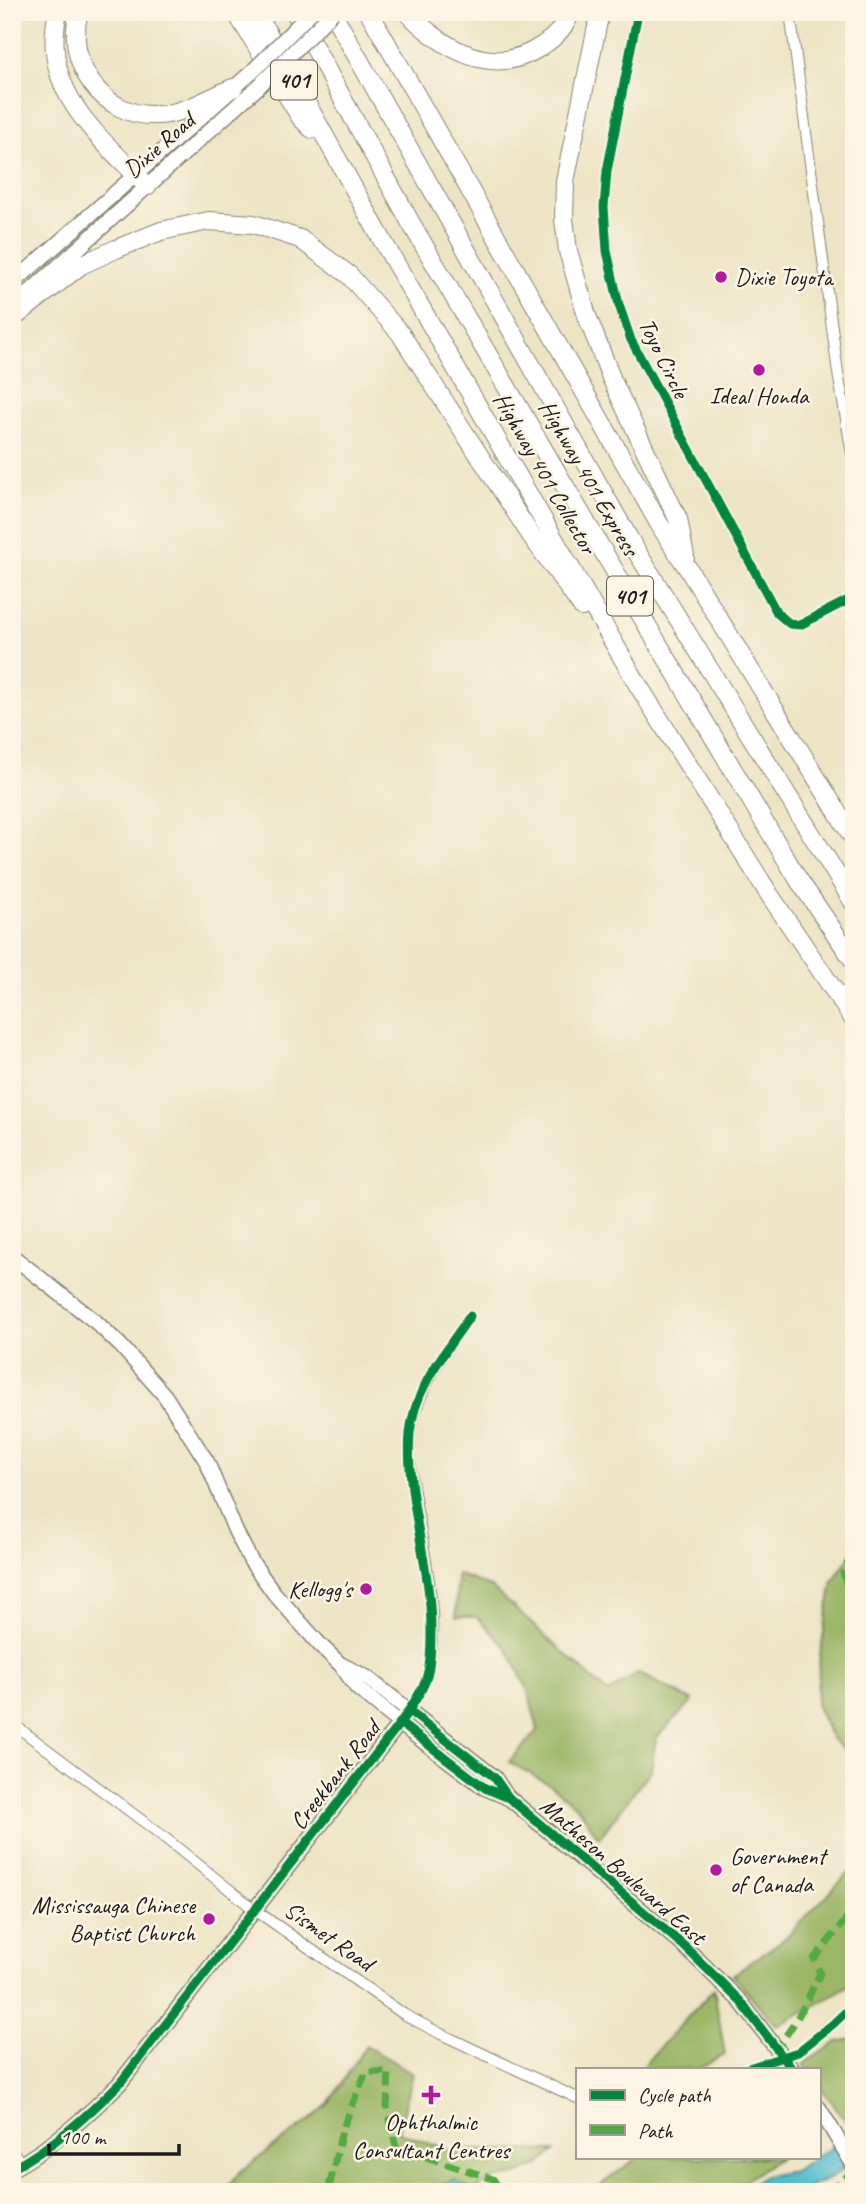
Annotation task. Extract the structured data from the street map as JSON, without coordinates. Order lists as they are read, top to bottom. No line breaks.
{"streets":{"highway":["401","Highway 401 Collector","Highway 401 Express"],"street":["Dixie Road","Toyo Circle","Creekbank Road","Matheson Boulevard East","Sismet Road"]},"crossings":[["Dixie Road","Highway 401 Express"],["Creekbank Road","Matheson Boulevard East"],["Creekbank Road","Sismet Road"]],"places":{"other":["Dixie Toyota","Ideal Honda","Kellogg's","Government of Canada","Mississauga Chinese Baptist Church"],"health":["Ophthalmic Consultant Centres"]},"legend":["Cycle path","Path"],"scale_bar":"100 m"}
